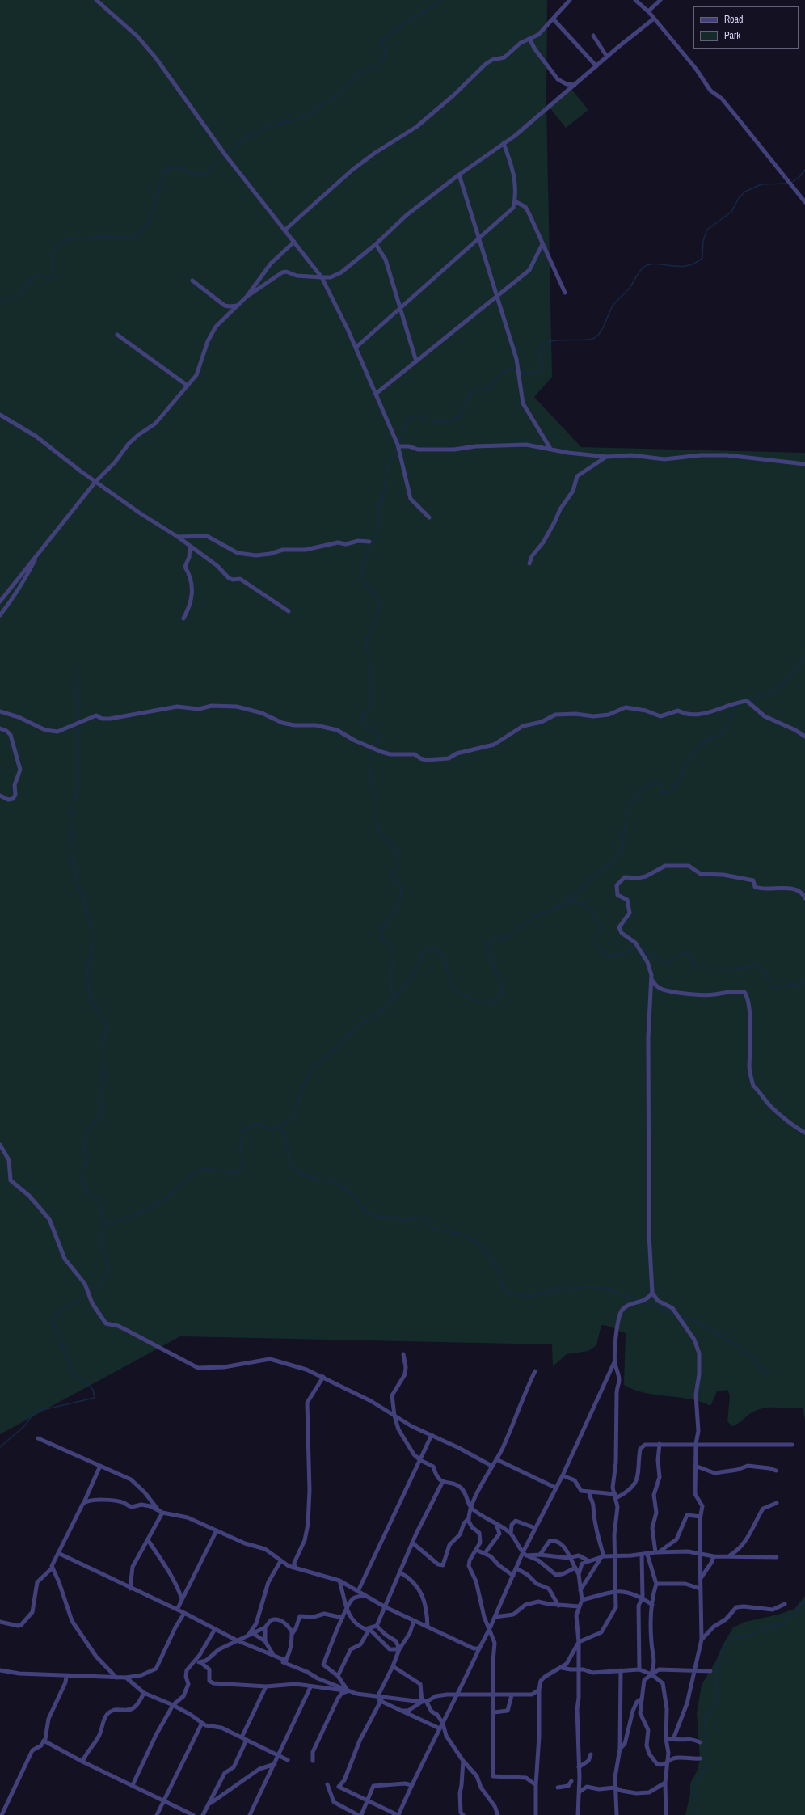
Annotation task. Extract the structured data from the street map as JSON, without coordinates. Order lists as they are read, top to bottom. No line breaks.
{"legend":["Road","Park"]}
